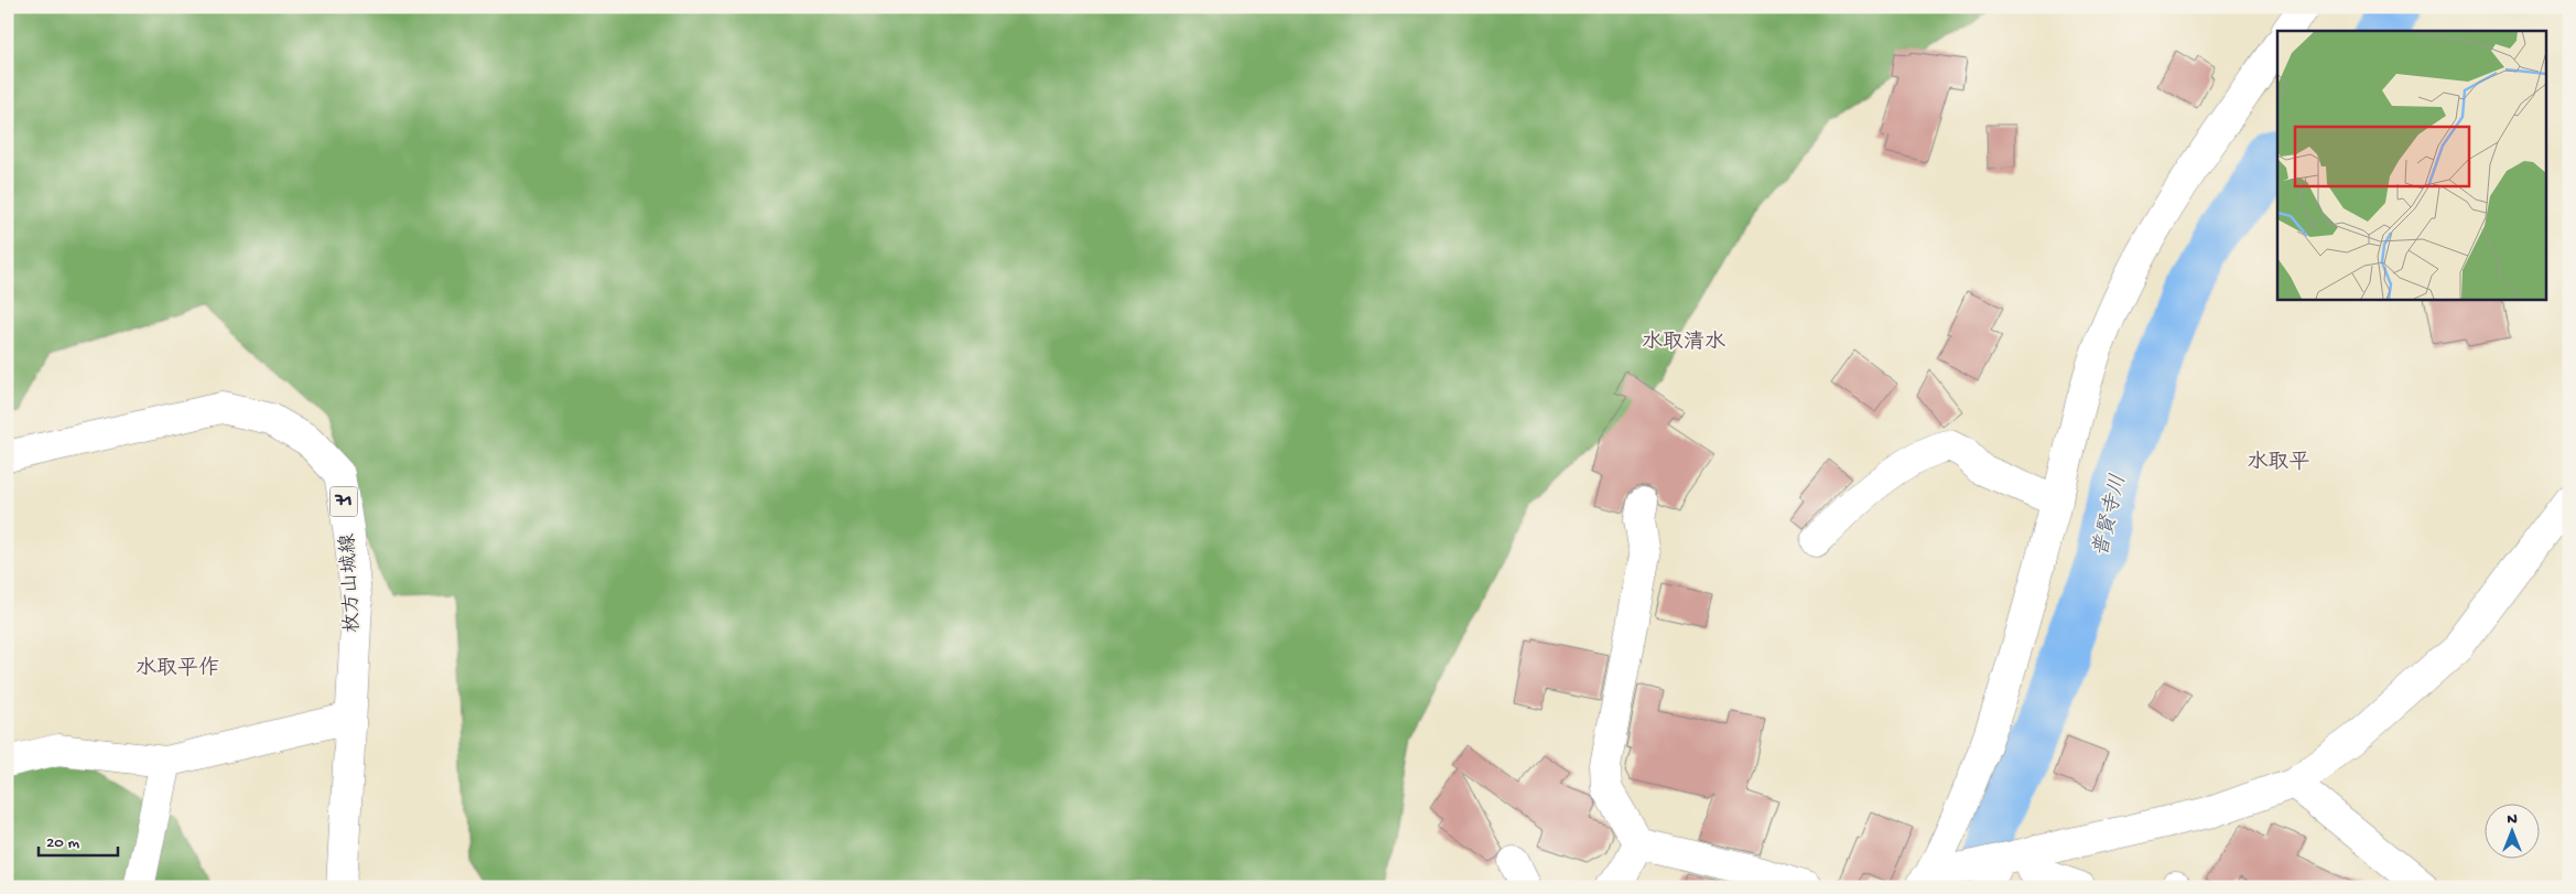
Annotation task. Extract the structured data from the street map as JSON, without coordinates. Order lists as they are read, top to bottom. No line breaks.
{"streets":{"street":["71","枚方山城線"]},"districts":["水取清水","水取平","水取平作"],"water":["普賢寺川"],"scale_bar":"20 m","north":"top"}
